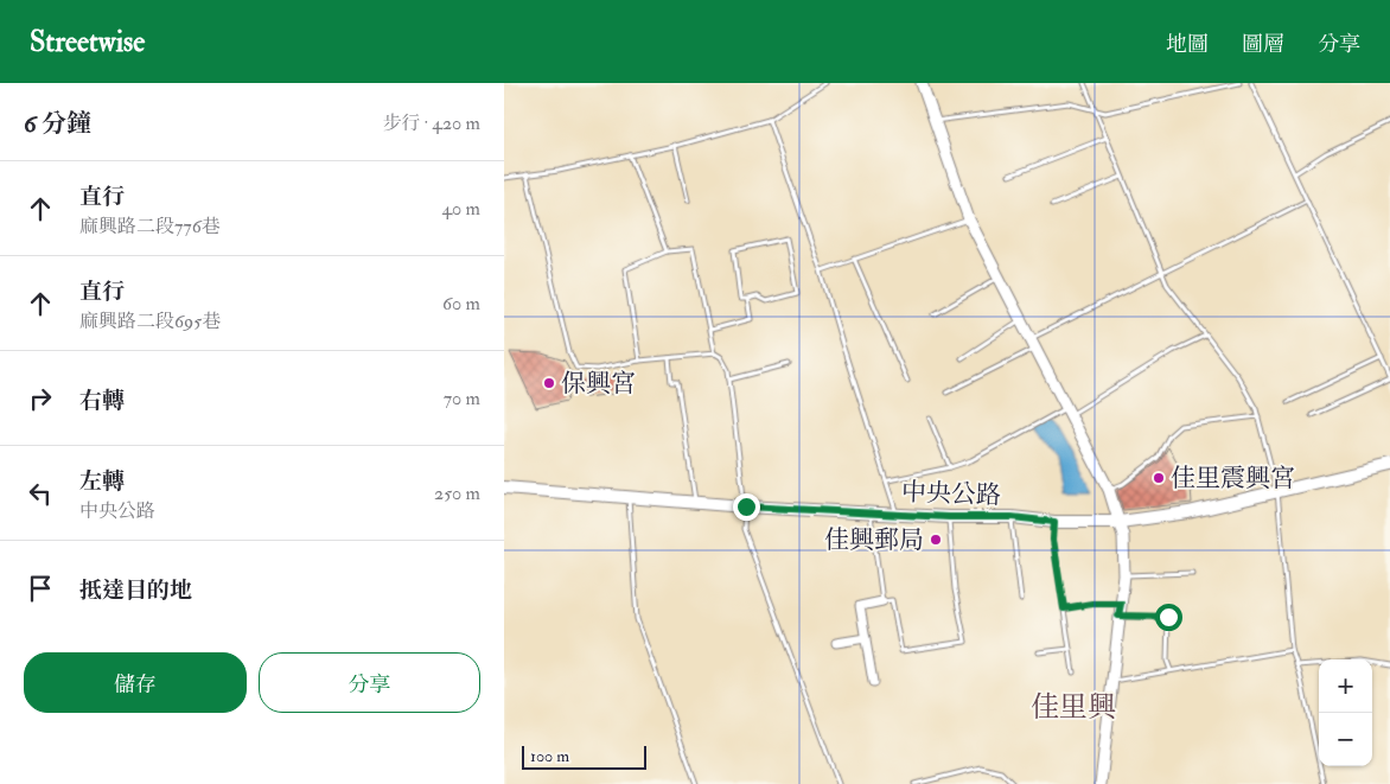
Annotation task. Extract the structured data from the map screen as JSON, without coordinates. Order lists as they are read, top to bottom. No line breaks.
{"streets":{"main road":["中央公路"]},"districts":["佳里興"],"places":["保興宮","佳里震興宮","佳興郵局"],"scale_bar":"100 m","page":{"header":"Streetwise","nav":["地圖","圖層","分享"],"heading":["6 分鐘","步行 · 420 m"],"list":[["直行","麻興路二段776巷","40 m"],["直行","麻興路二段695巷","60 m"],["右轉","70 m"],["左轉","中央公路","250 m"],"抵達目的地"],"buttons":["儲存","分享"],"map_buttons":["+","−"],"scale":"100 m"}}
